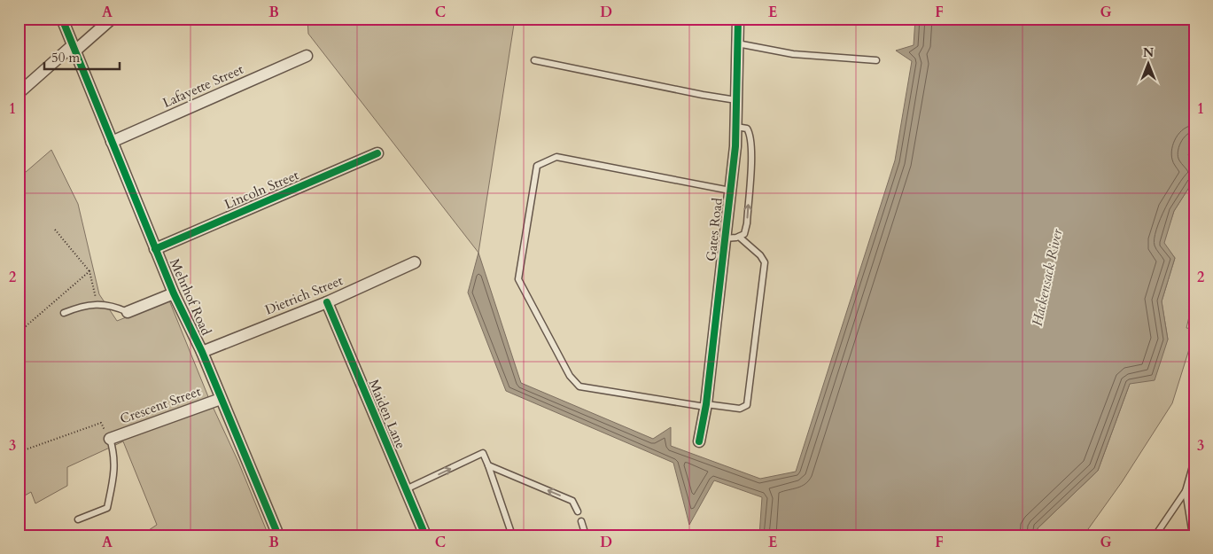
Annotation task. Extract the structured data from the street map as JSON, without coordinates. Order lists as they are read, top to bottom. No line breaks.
{"streets":{"street":["Lafayette Street","Lincoln Street","Gates Road","Dietrich Street","Mehrhof Road","Crescent Street","Maiden Lane"]},"crossings":[["Lafayette Street","Mehrhof Road"],["Lincoln Street","Mehrhof Road"],["Dietrich Street","Mehrhof Road"],["Dietrich Street","Maiden Lane"],["Mehrhof Road","Crescent Street"]],"water":["Hackensack River"],"scale_bar":"50 m","north":"top","grid":{"columns":["A","B","C","D","E","F","G"],"rows":["1","2","3"]}}
